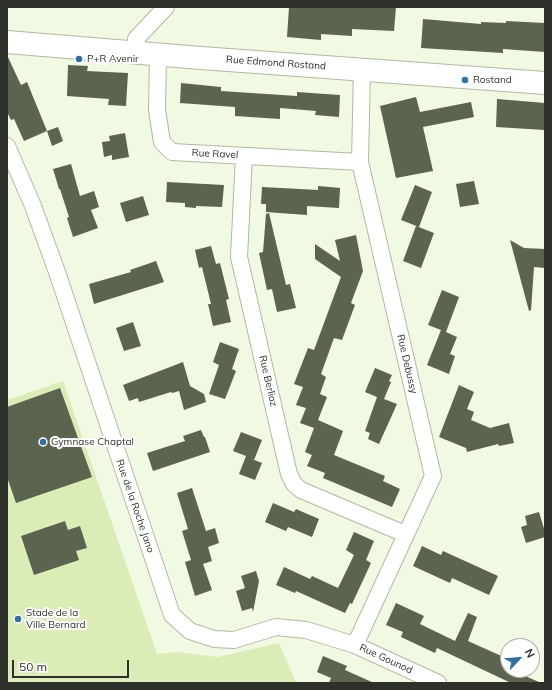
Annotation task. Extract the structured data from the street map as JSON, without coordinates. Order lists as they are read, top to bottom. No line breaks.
{"streets":{"street":["Rue Edmond Rostand","Rue Ravel","Rue Debussy","Rue Berlioz","Rue de la Roche Jano","Rue Gounod"]},"crossings":[["Rue Edmond Rostand","Rue Ravel"],["Rue Edmond Rostand","Rue Debussy"],["Rue Ravel","Rue Debussy"],["Rue Ravel","Rue Berlioz"],["Rue Debussy","Rue Berlioz"],["Rue Debussy","Rue de la Roche Jano"],["Rue Debussy","Rue Gounod"],["Rue de la Roche Jano","Rue Gounod"]],"places":["P+R Avenir","Rostand","Gymnase Chaptal","Stade de la Ville Bernard"],"scale_bar":"50 m","north":"top right"}
